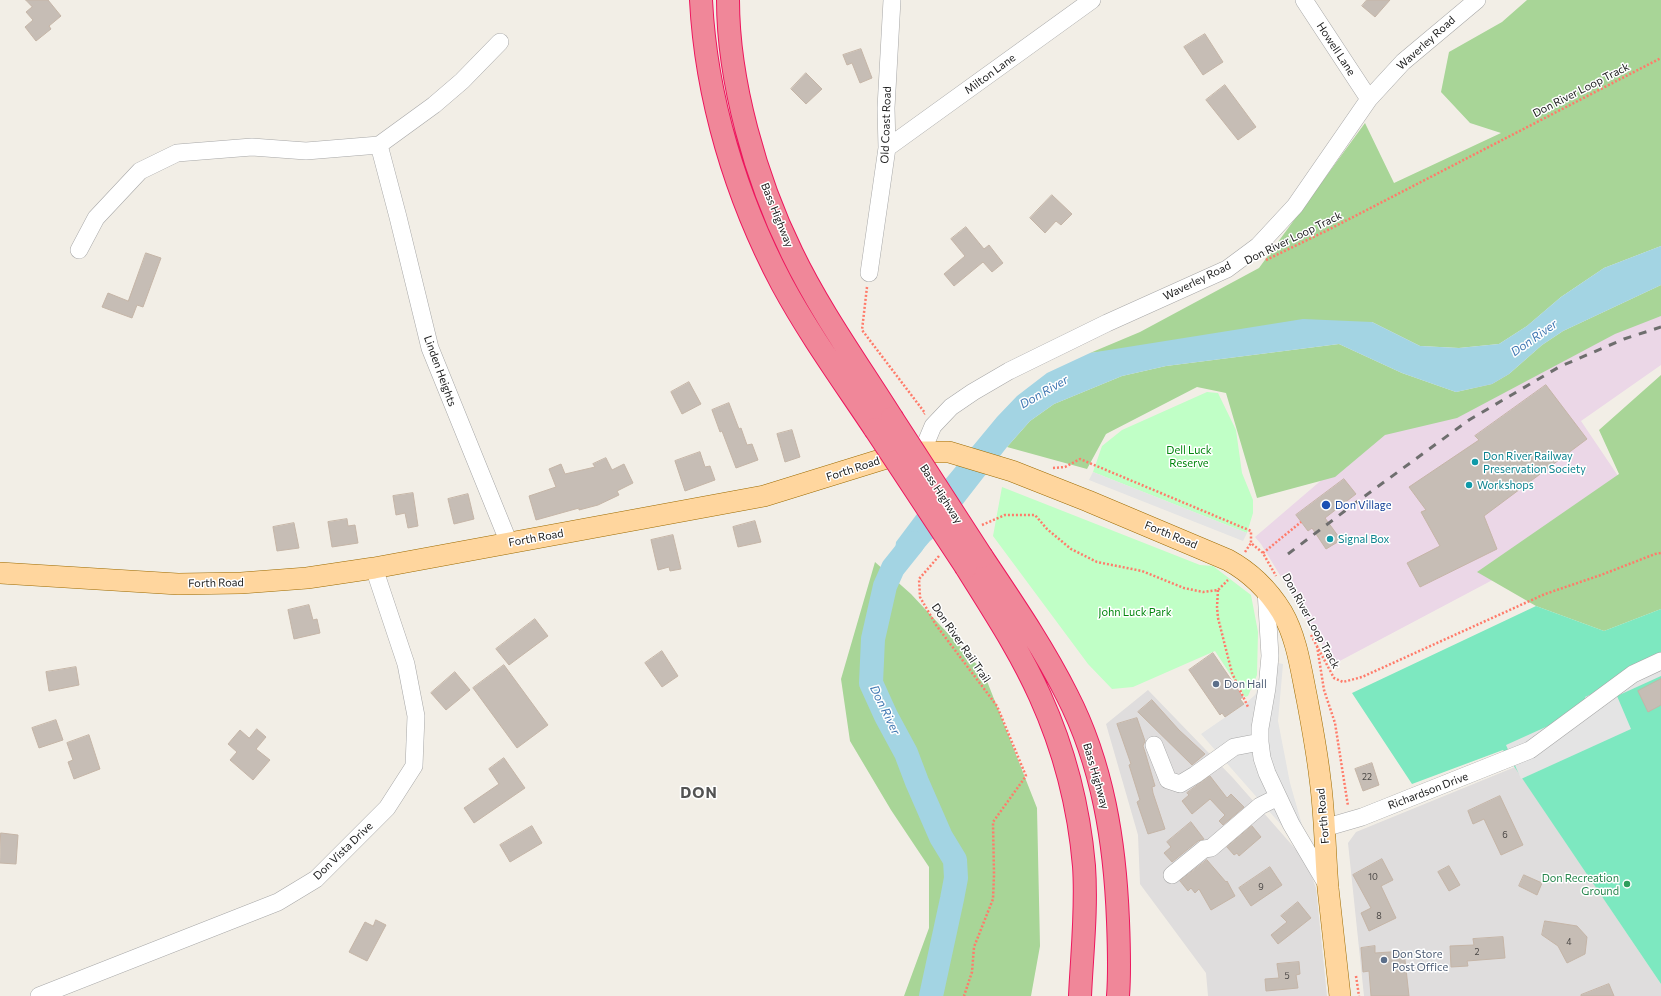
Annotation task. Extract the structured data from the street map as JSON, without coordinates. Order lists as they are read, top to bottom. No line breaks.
{"streets":{"highway":["Bass Highway"],"main road":["Forth Road"],"street":["Waverley Road","Howell Lane","Milton Lane","Old Coast Road","Linden Heights","Richardson Drive","Don Vista Drive"],"path":["Don River Loop Track","Don River Rail Trail"]},"crossings":[["Waverley Road","Howell Lane"],["Waverley Road","Forth Road"],["Milton Lane","Old Coast Road"],["Don River Loop Track","Forth Road"],["Linden Heights","Forth Road"],["Forth Road","Richardson Drive"],["Forth Road","Don Vista Drive"]],"districts":["DON"],"water":["Don River"],"parks":["Dell Luck Reserve","John Luck Park"],"places":["Don River Railway Preservation Society","Workshops","Don Village","Signal Box","Don Hall","Don Recreation Ground","Don Store Post Office"],"house_numbers":["22","6","10","9","8","4","2","5"]}
